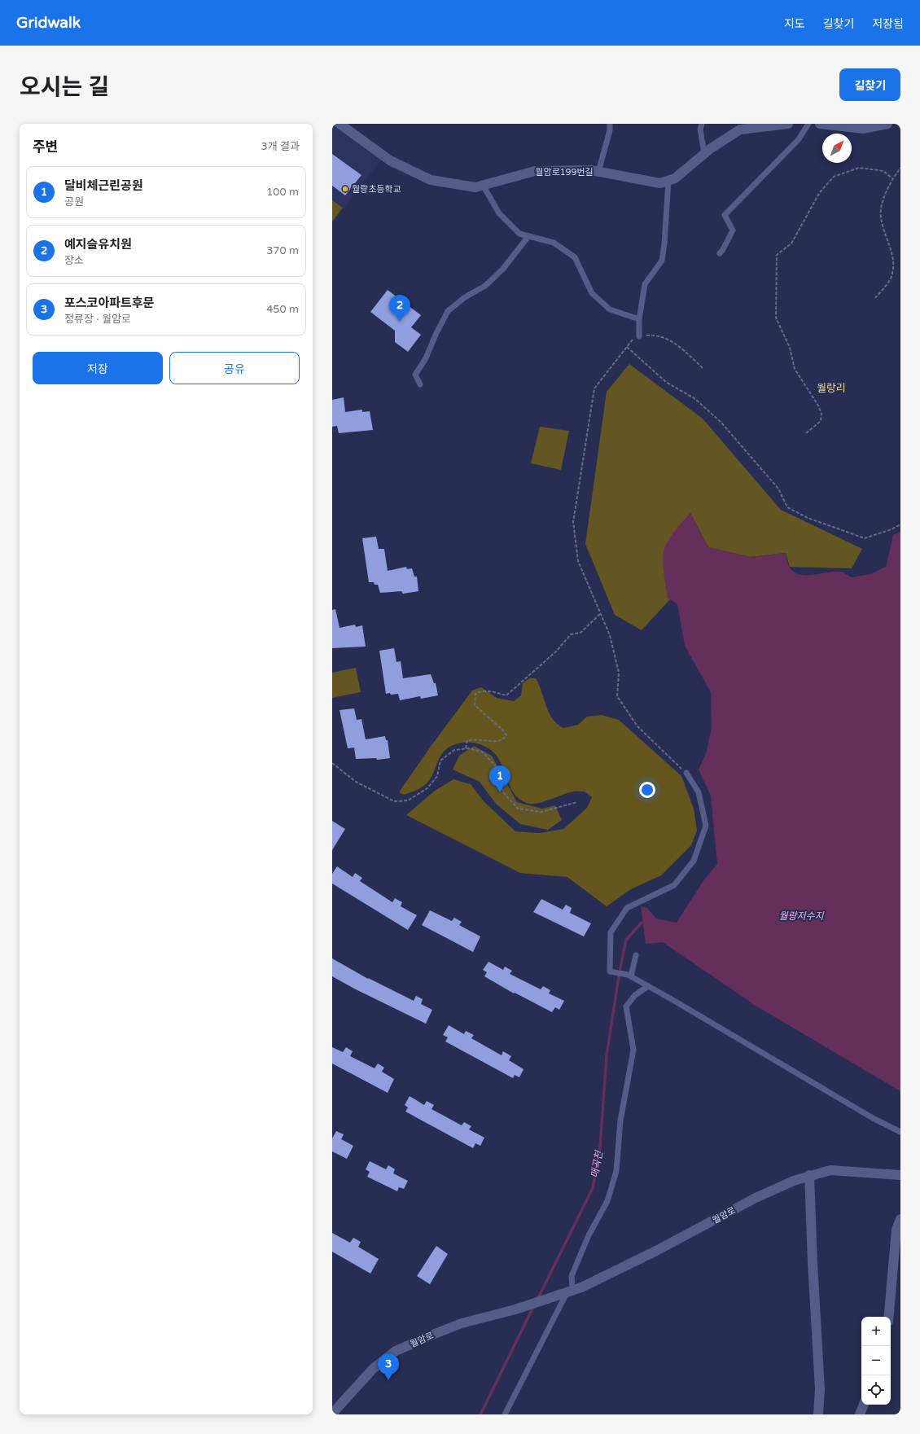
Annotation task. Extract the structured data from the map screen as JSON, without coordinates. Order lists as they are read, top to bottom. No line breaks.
{"streets":{"street":["월암로199번길","월암로"]},"districts":["월랑리"],"water":["월랑저수지","매곡천"],"places":["월랑초등학교"],"north":"top right","page":{"header":"Gridwalk","nav":["지도","길찾기","저장됨"],"title":"오시는 길","buttons":["길찾기",["저장","공유"]],"heading":["주변","3개 결과"],"list":[{"mark":"1","name":"달비체근린공원","note":"공원","value":"100 m"},{"mark":"2","name":"예지슬유치원","note":"장소","value":"370 m"},{"mark":"3","name":"포스코아파트후문","note":"정류장 · 월암로","value":"450 m"}],"pins":["2","1","3"],"map_buttons":["+","−"]}}
